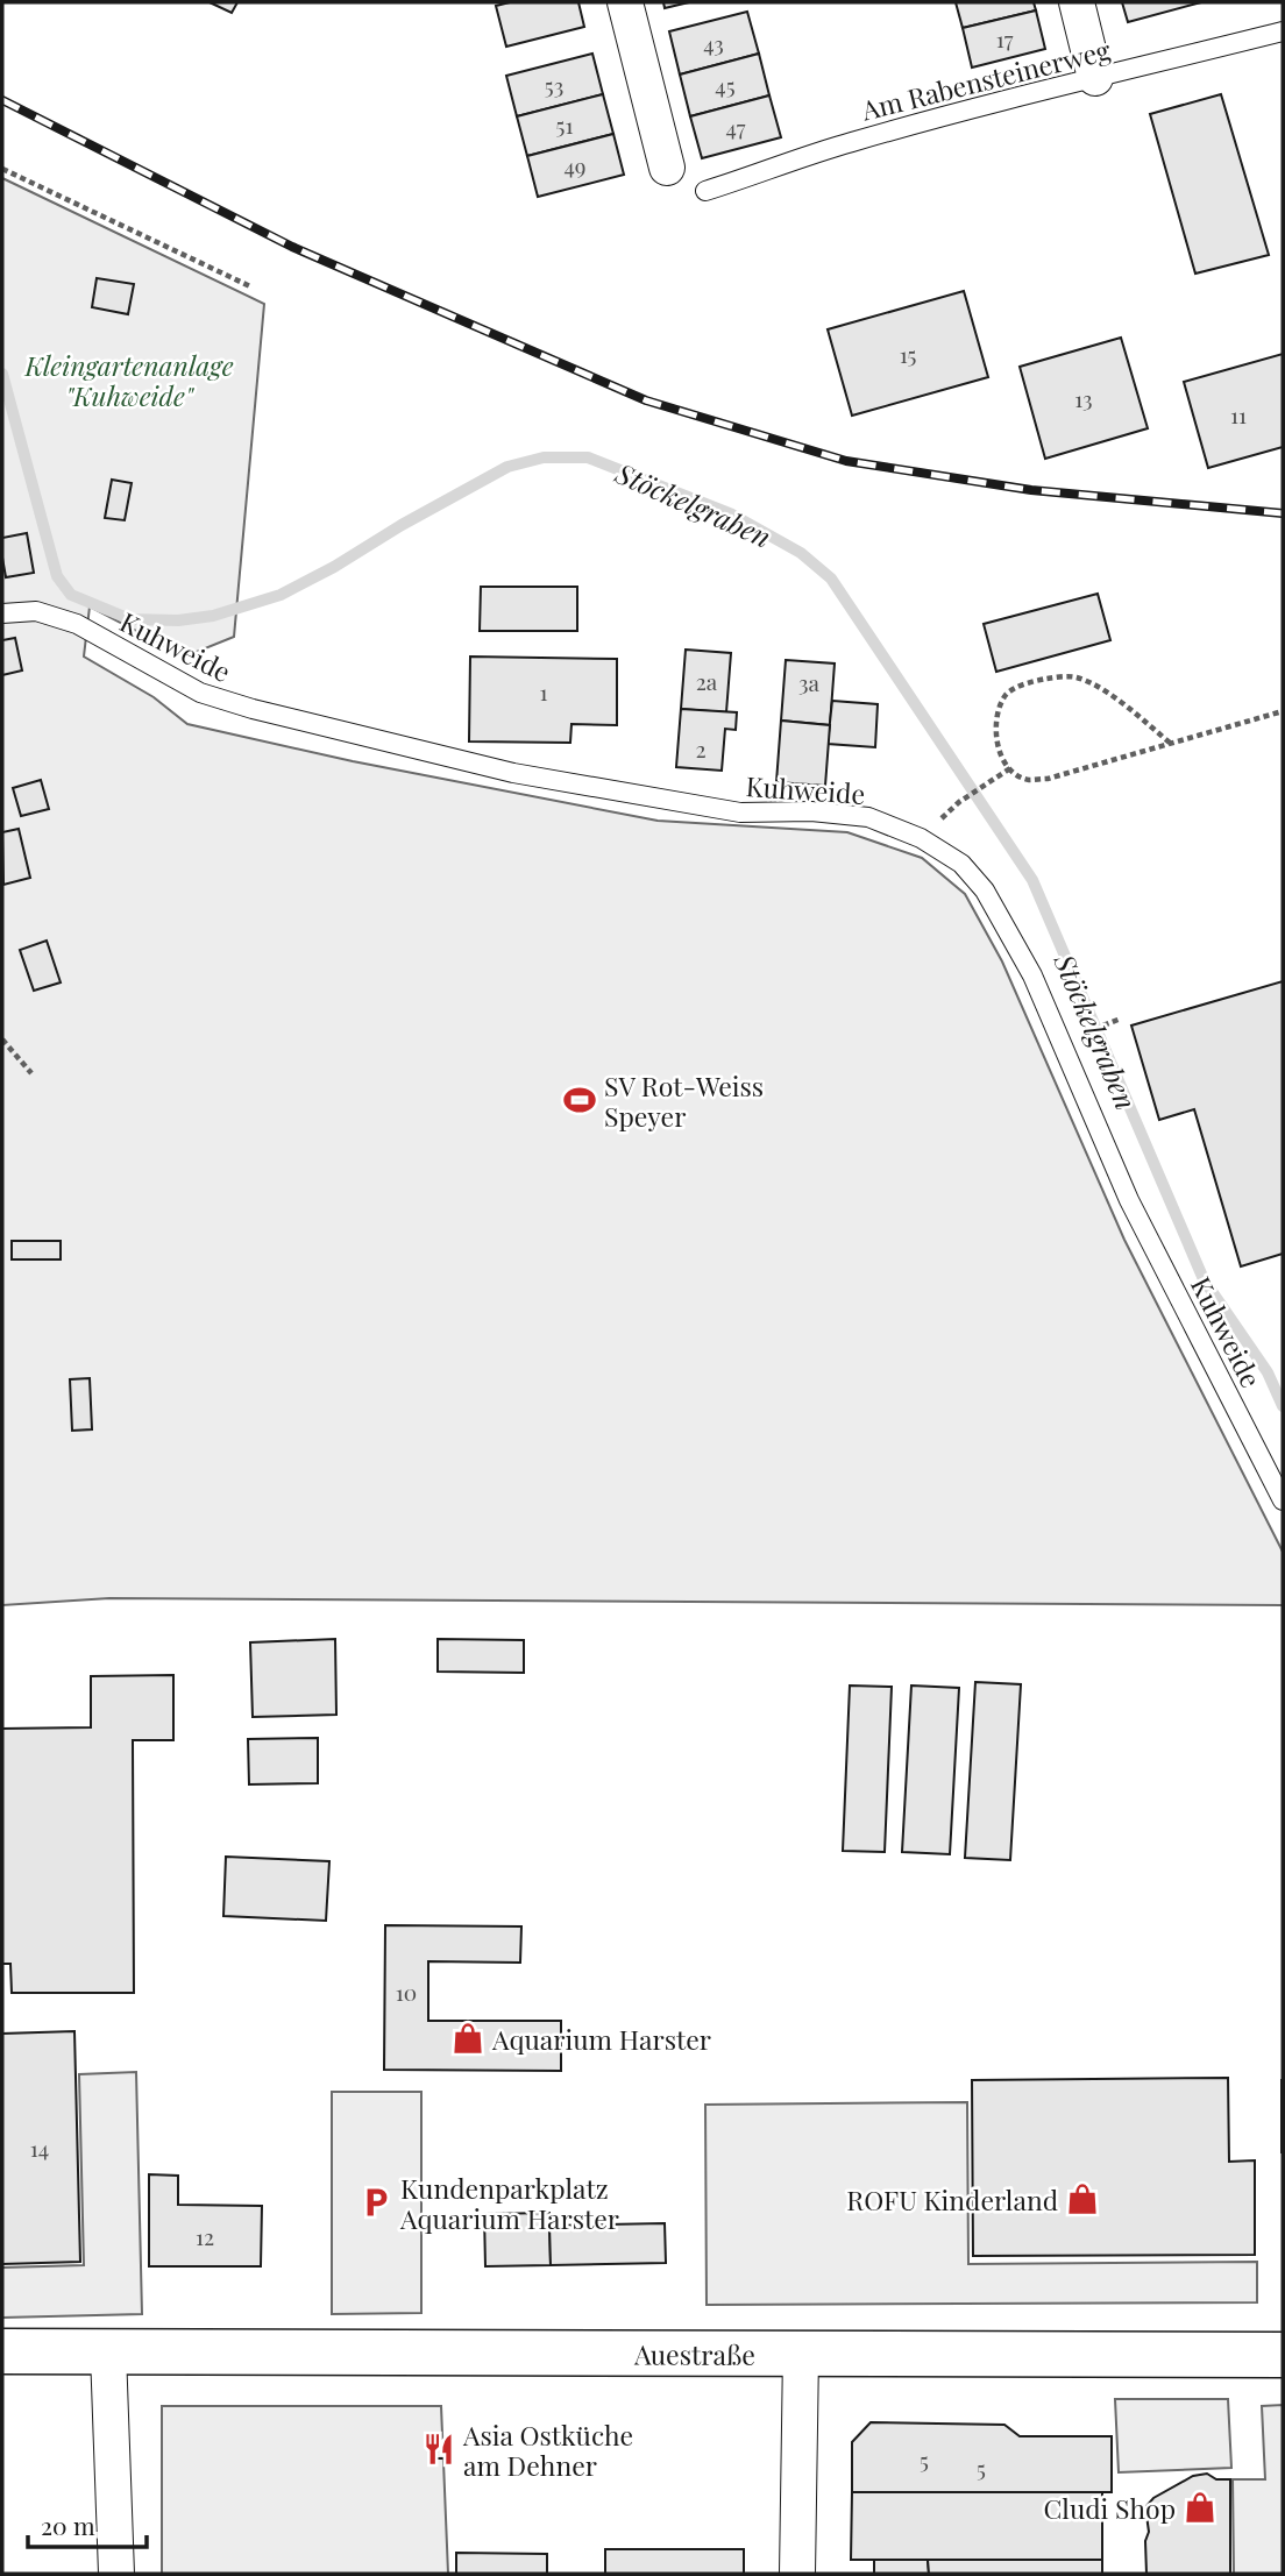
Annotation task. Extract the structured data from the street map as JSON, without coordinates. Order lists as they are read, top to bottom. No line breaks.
{"streets":{"street":["Auestraße"],"lane":["Am Rabensteinerweg","Kuhweide"]},"water":["Stöckelgraben"],"parks":["Kleingartenanlage \"Kuhweide\""],"places":{"sports":["SV Rot-Weiss Speyer"],"shop":["Aquarium Harster","ROFU Kinderland","Cludi Shop"],"parking":["Kundenparkplatz Aquarium Harster"],"restaurant":["Asia Ostküche am Dehner"]},"house_numbers":["17","43","53","45","51","47","49","15","13","11","2a","3a","1","2","10","14","12","5","5"],"scale_bar":"20 m"}
